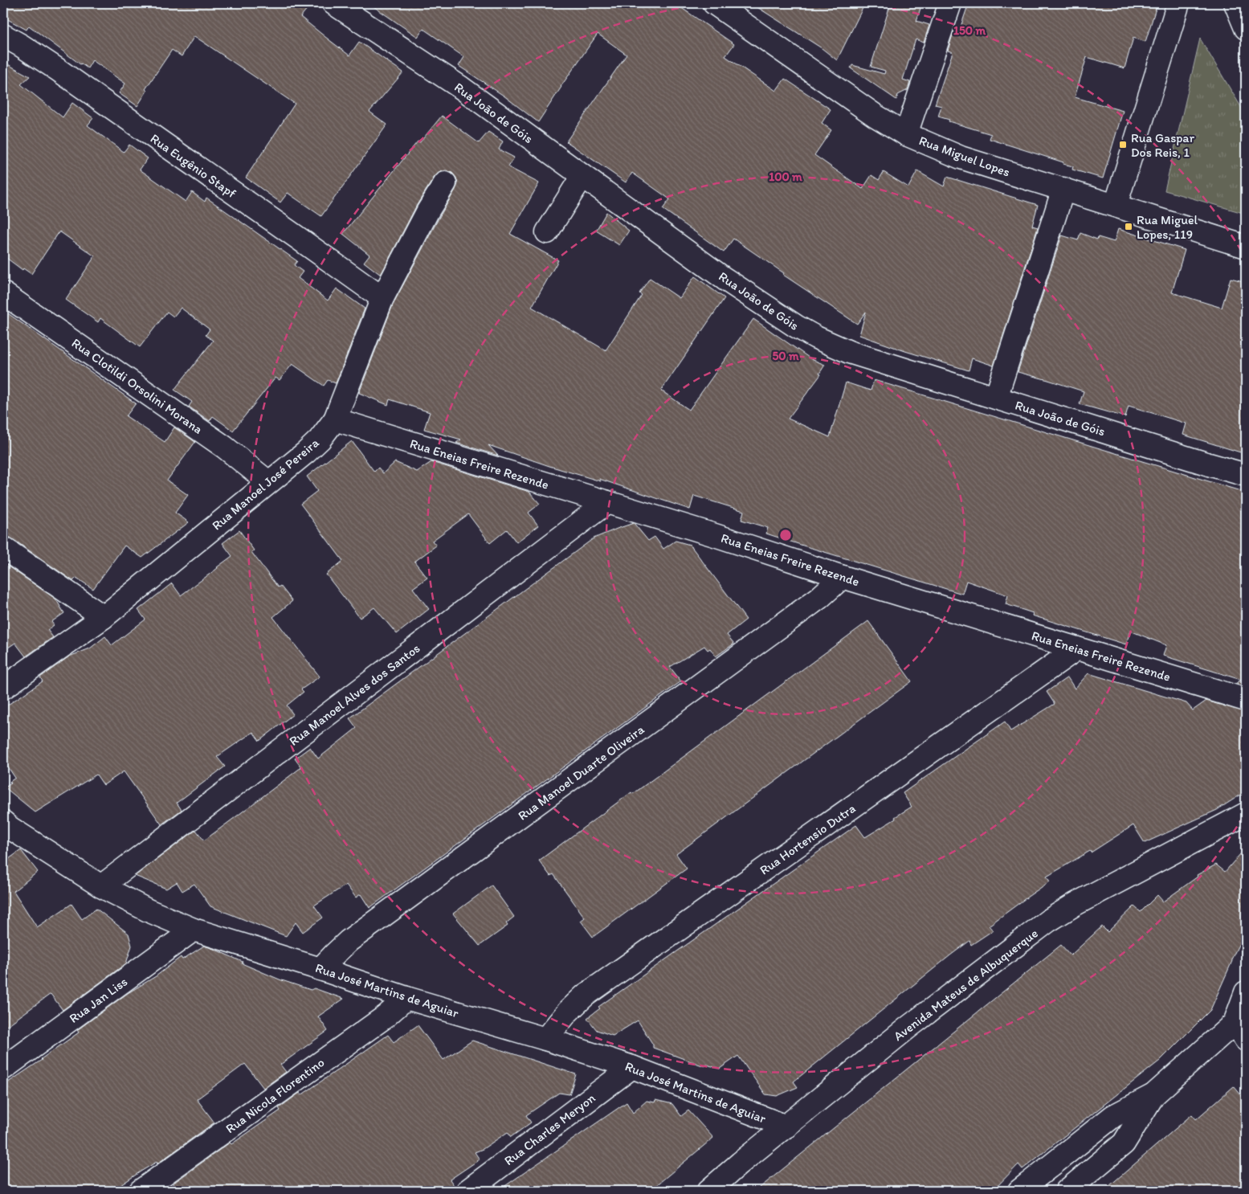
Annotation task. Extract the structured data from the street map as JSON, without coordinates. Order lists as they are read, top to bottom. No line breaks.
{"streets":{"street":["Rua João de Góis","Rua Miguel Lopes","Rua Eugênio Stapf","Rua Clotildi Orsolini Morana","Rua Eneias Freire Rezende","Rua Manoel José Pereira","Rua Manoel Alves dos Santos","Rua Manoel Duarte Oliveira","Rua Hortensio Dutra","Avenida Mateus de Albuquerque","Rua José Martins de Aguiar","Rua Jan Liss","Rua Nicola Florentino","Rua Charles Meryon"]},"crossings":[["Rua Eugênio Stapf","Rua Manoel José Pereira"],["Rua Clotildi Orsolini Morana","Rua Manoel José Pereira"],["Rua Eneias Freire Rezende","Rua Manoel José Pereira"],["Rua Eneias Freire Rezende","Rua Manoel Alves dos Santos"],["Rua Eneias Freire Rezende","Rua Manoel Duarte Oliveira"],["Rua Eneias Freire Rezende","Rua Hortensio Dutra"],["Rua Manoel Alves dos Santos","Rua José Martins de Aguiar"],["Rua Manoel Duarte Oliveira","Rua José Martins de Aguiar"],["Rua Hortensio Dutra","Rua José Martins de Aguiar"],["Avenida Mateus de Albuquerque","Rua José Martins de Aguiar"],["Rua José Martins de Aguiar","Rua Jan Liss"],["Rua José Martins de Aguiar","Rua Nicola Florentino"],["Rua José Martins de Aguiar","Rua Charles Meryon"]],"places":{"transit":["Rua Gaspar Dos Reis, 1","Rua Miguel Lopes, 119"]},"rings":["150 m","100 m","50 m"]}
